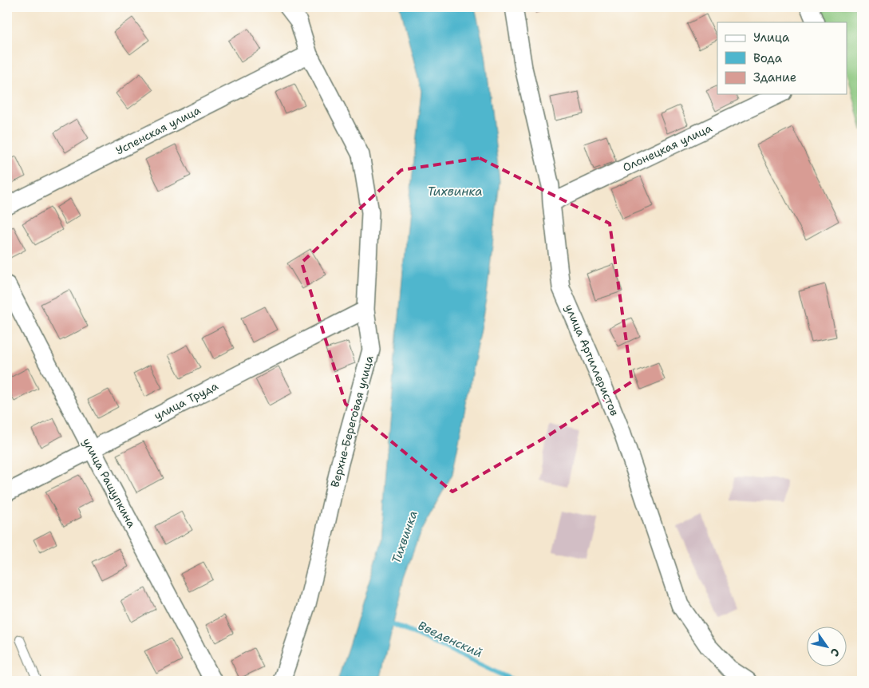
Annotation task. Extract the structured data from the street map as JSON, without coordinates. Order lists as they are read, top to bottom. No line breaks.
{"streets":{"street":["Успенская улица","Олонецкая улица","улица Артиллеристов","улица Труда","Верхне-Береговая улица","улица Ращупкина"]},"crossings":[["Успенская улица","Верхне-Береговая улица"],["Олонецкая улица","улица Артиллеристов"],["улица Труда","Верхне-Береговая улица"],["улица Труда","улица Ращупкина"]],"water":["Тихвинка","Введенский"],"legend":["Улица","Вода","Здание"],"north":"bottom right"}
